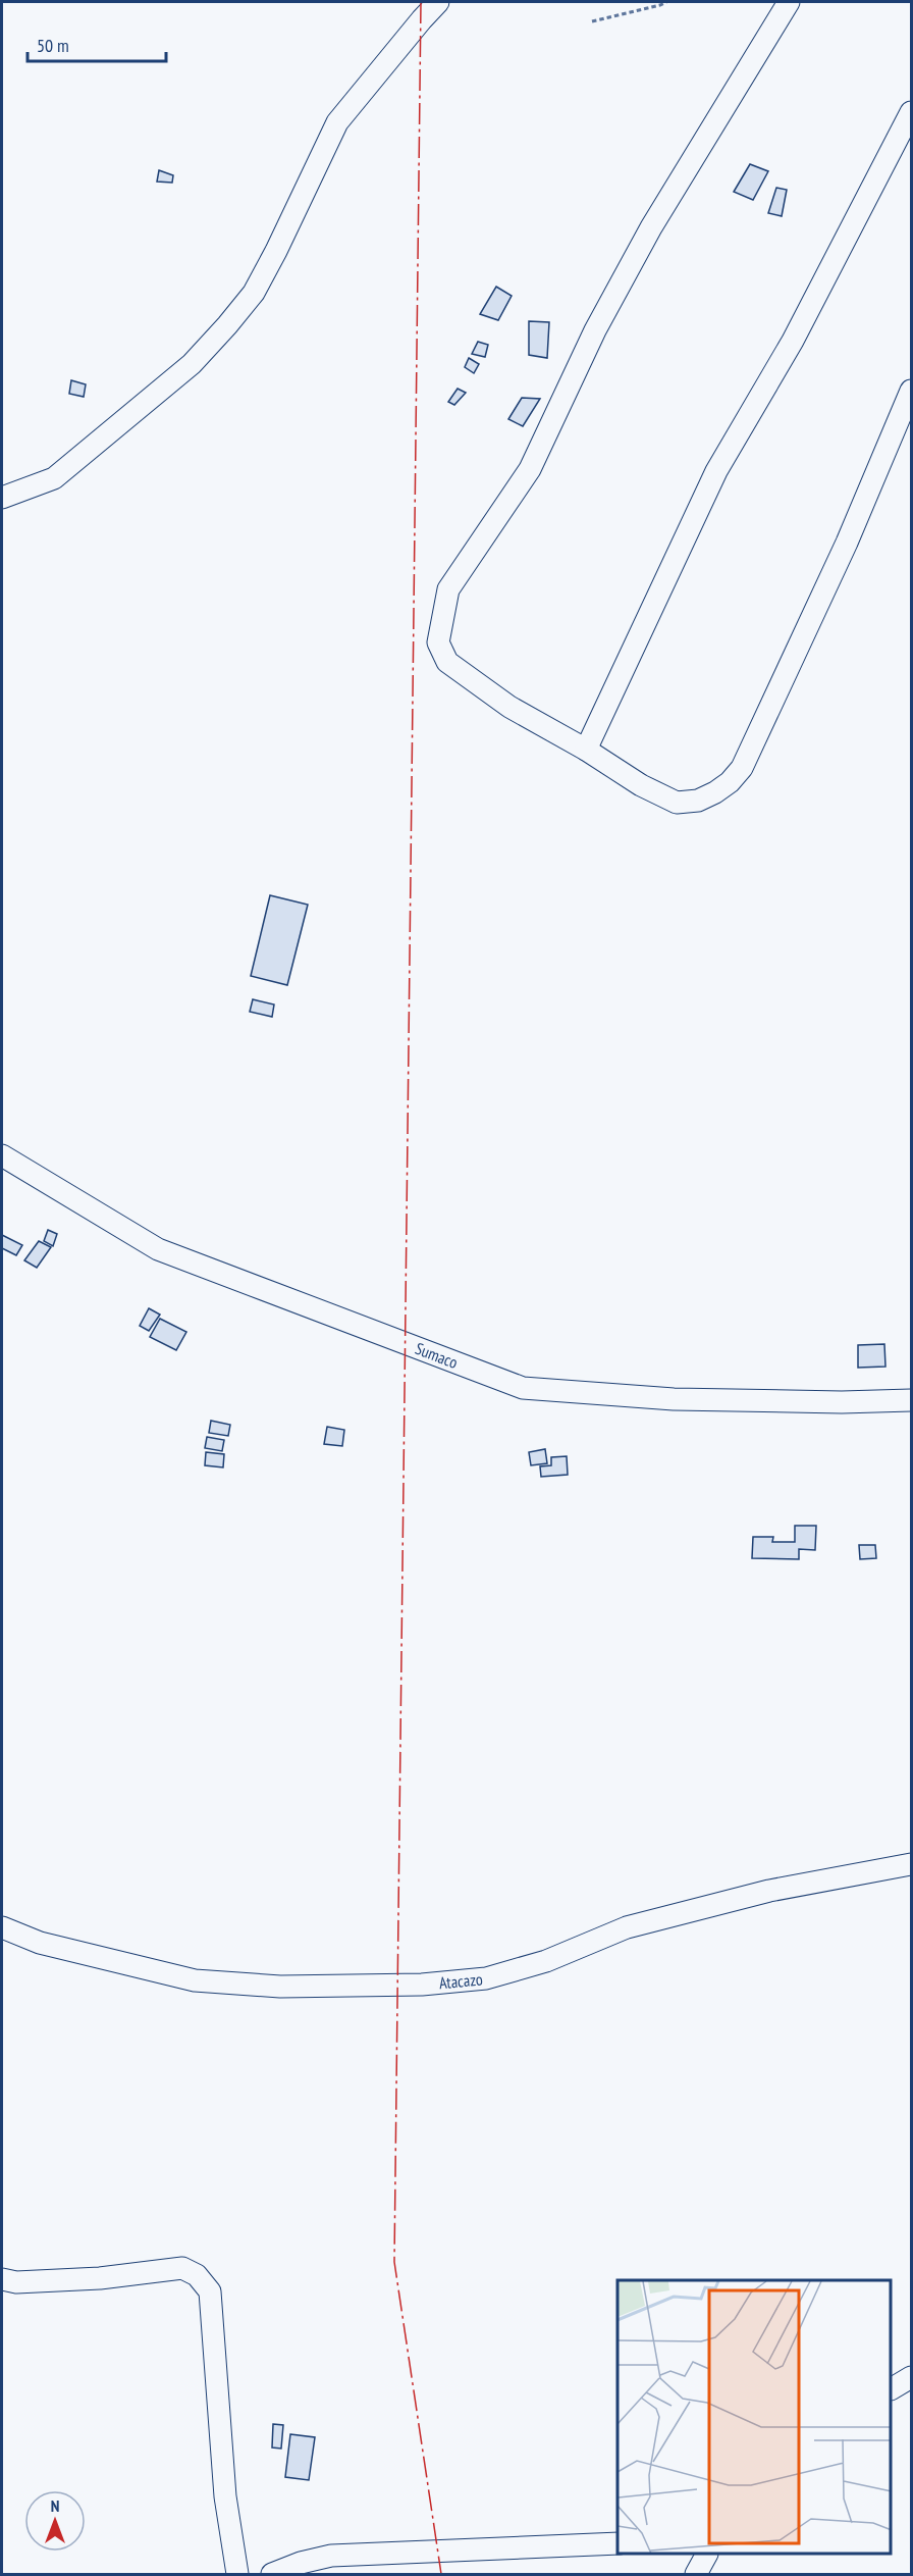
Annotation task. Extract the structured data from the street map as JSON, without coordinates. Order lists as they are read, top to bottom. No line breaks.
{"streets":{"street":["Sumaco","Atacazo"]},"scale_bar":"50 m","north":"top"}
